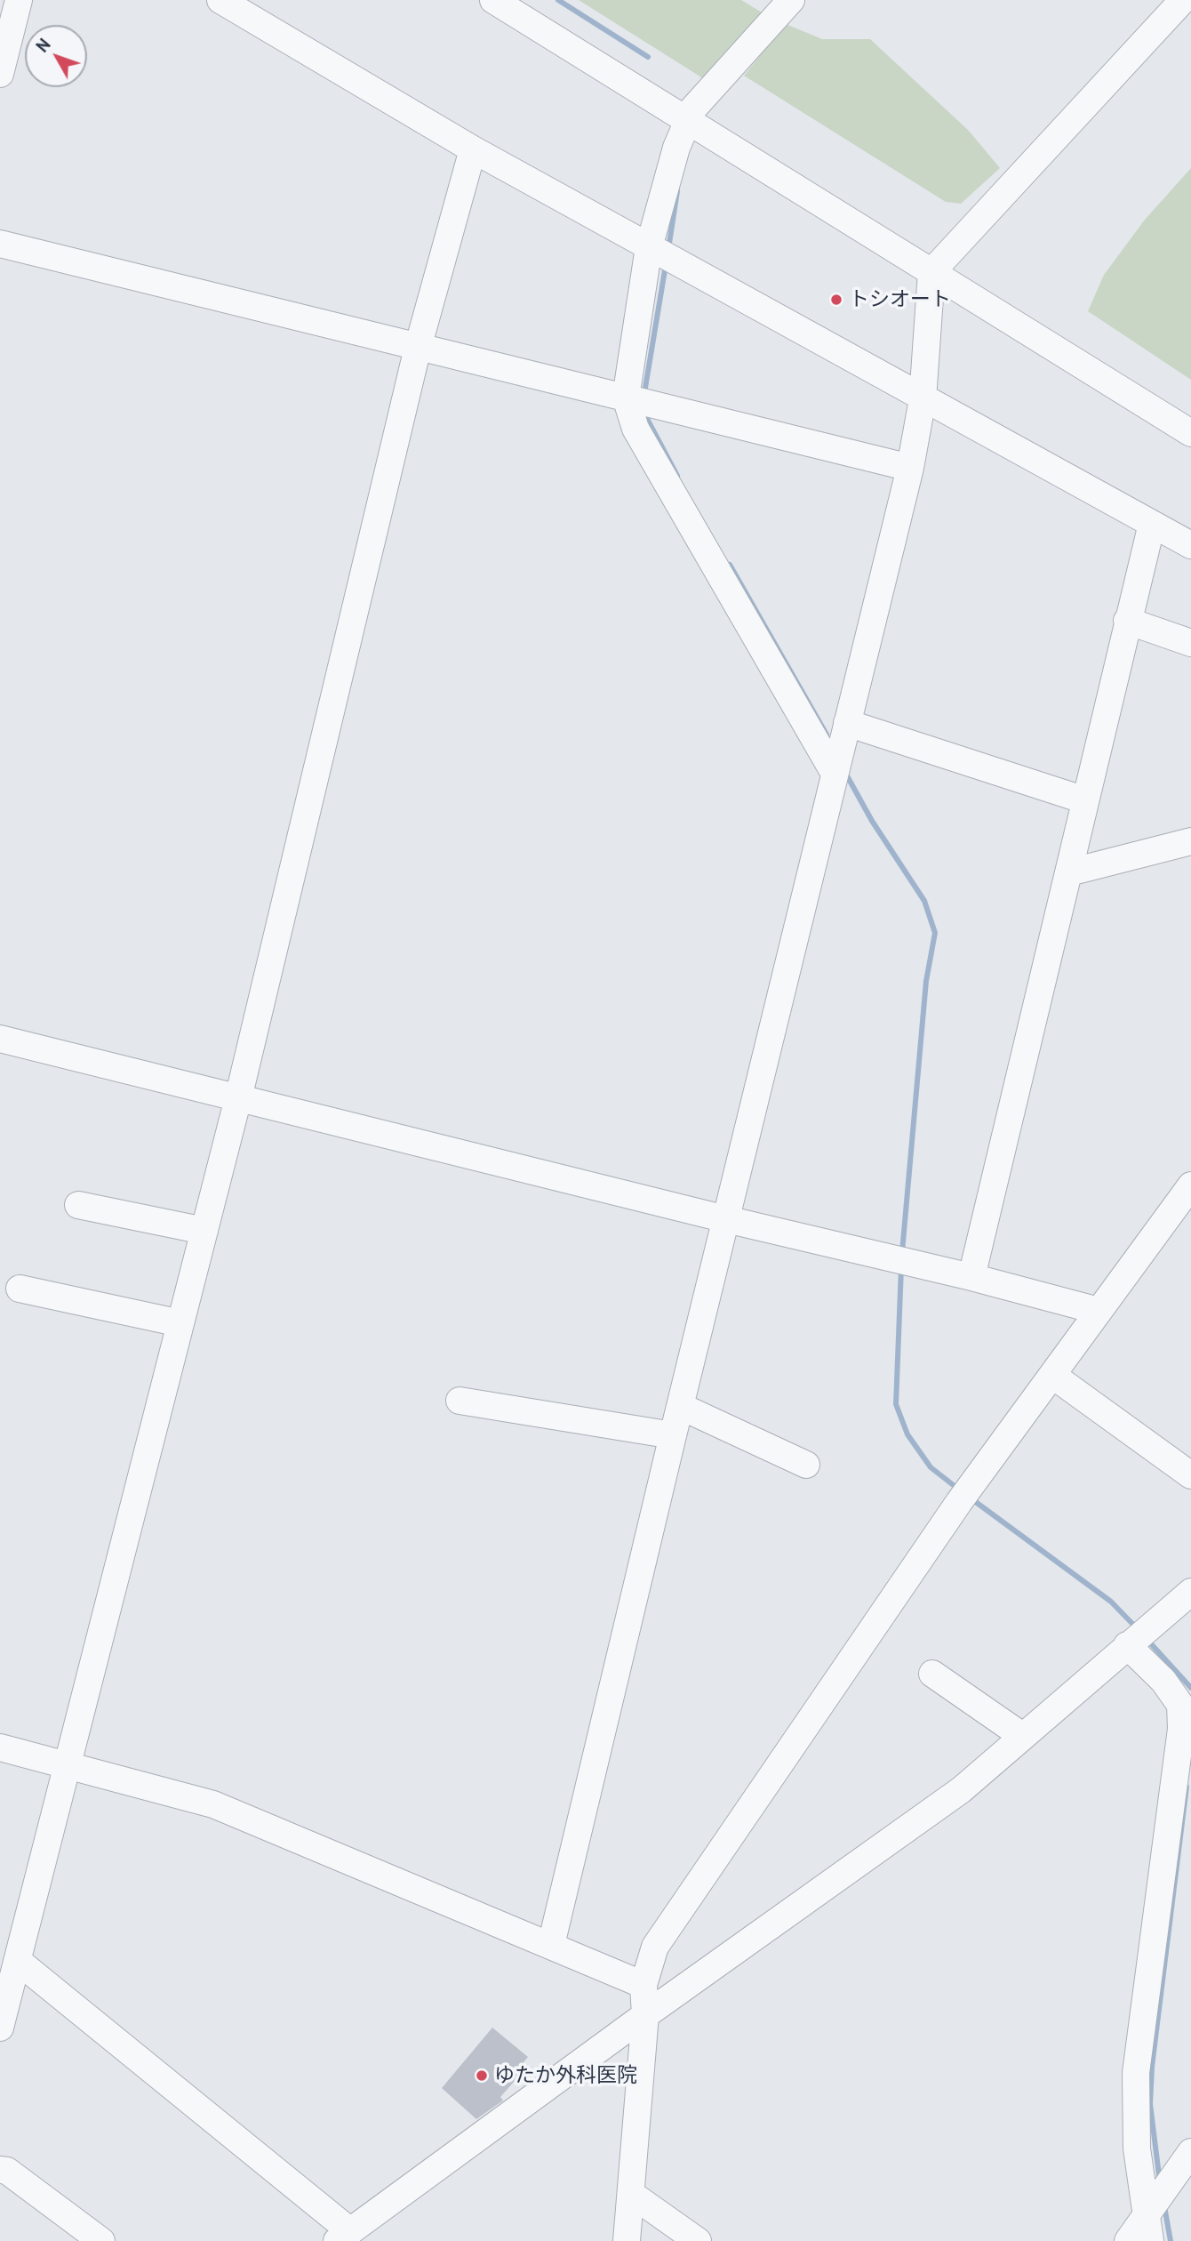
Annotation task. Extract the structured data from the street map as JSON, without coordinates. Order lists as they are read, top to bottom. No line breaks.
{"places":["トシオート","ゆたか外科医院"],"north":"top left"}
